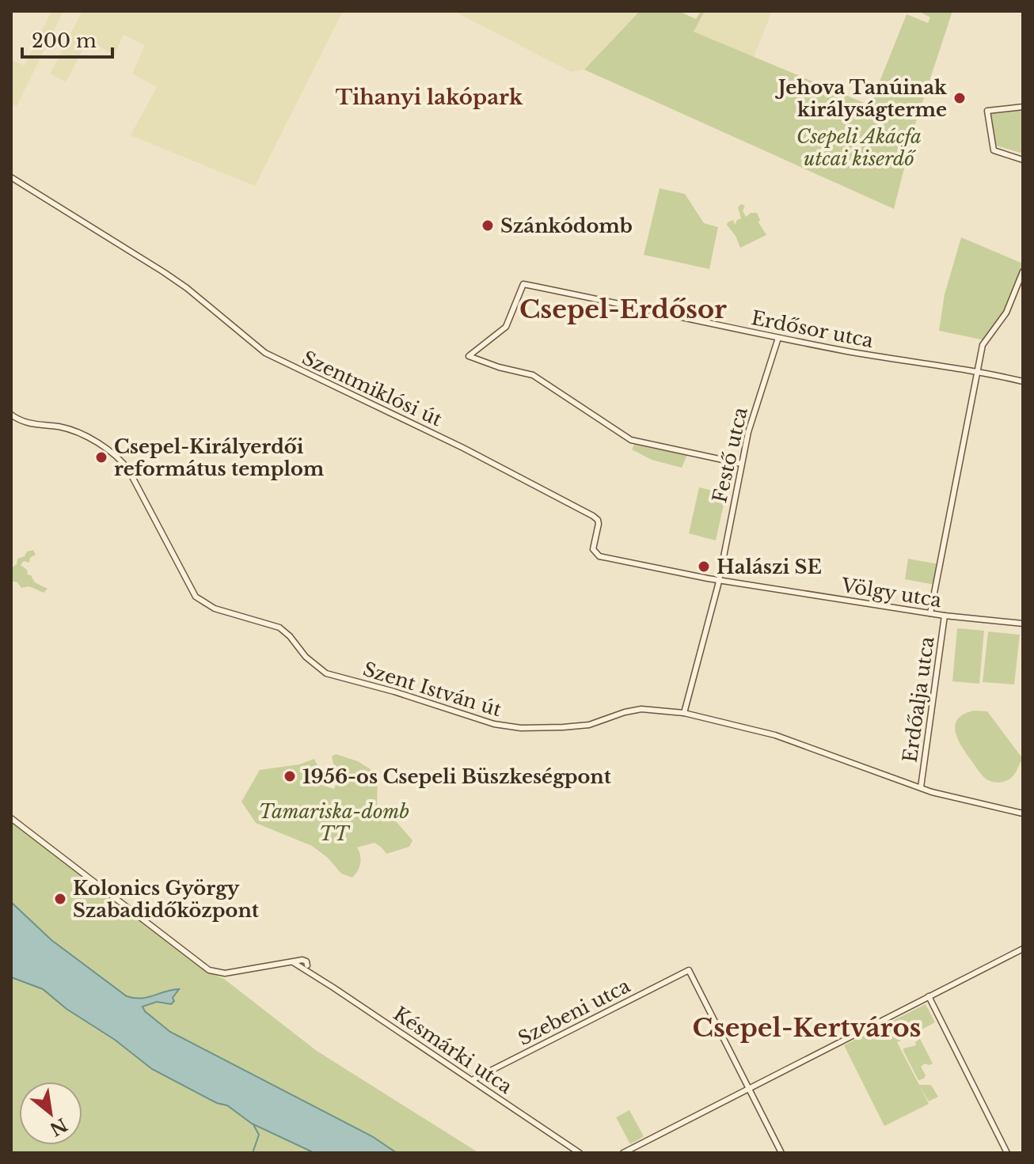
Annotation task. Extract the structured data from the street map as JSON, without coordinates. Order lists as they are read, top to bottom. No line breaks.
{"streets":{"street":["Erdősor utca","Szentmiklósi út","Festő utca","Völgy utca","Szent István út","Erdőalja utca","Szebeni utca","Késmárki utca"]},"crossings":[["Erdősor utca","Festő utca"],["Szentmiklósi út","Festő utca"],["Szentmiklósi út","Völgy utca"],["Festő utca","Völgy utca"],["Festő utca","Szent István út"],["Völgy utca","Erdőalja utca"],["Szent István út","Erdőalja utca"],["Szebeni utca","Késmárki utca"]],"districts":["Tihanyi lakópark","Csepel-Erdősor","Csepel-Kertváros"],"parks":["Csepeli Akácfa utcai kiserdő","Tamariska-domb TT"],"places":["Jehova Tanúinak királyságterme","Szánkódomb","Csepel-Királyerdői református templom","Halászi SE","1956-os Csepeli Büszkeségpont","Kolonics György Szabadidőközpont"],"scale_bar":"200 m","north":"bottom right"}
